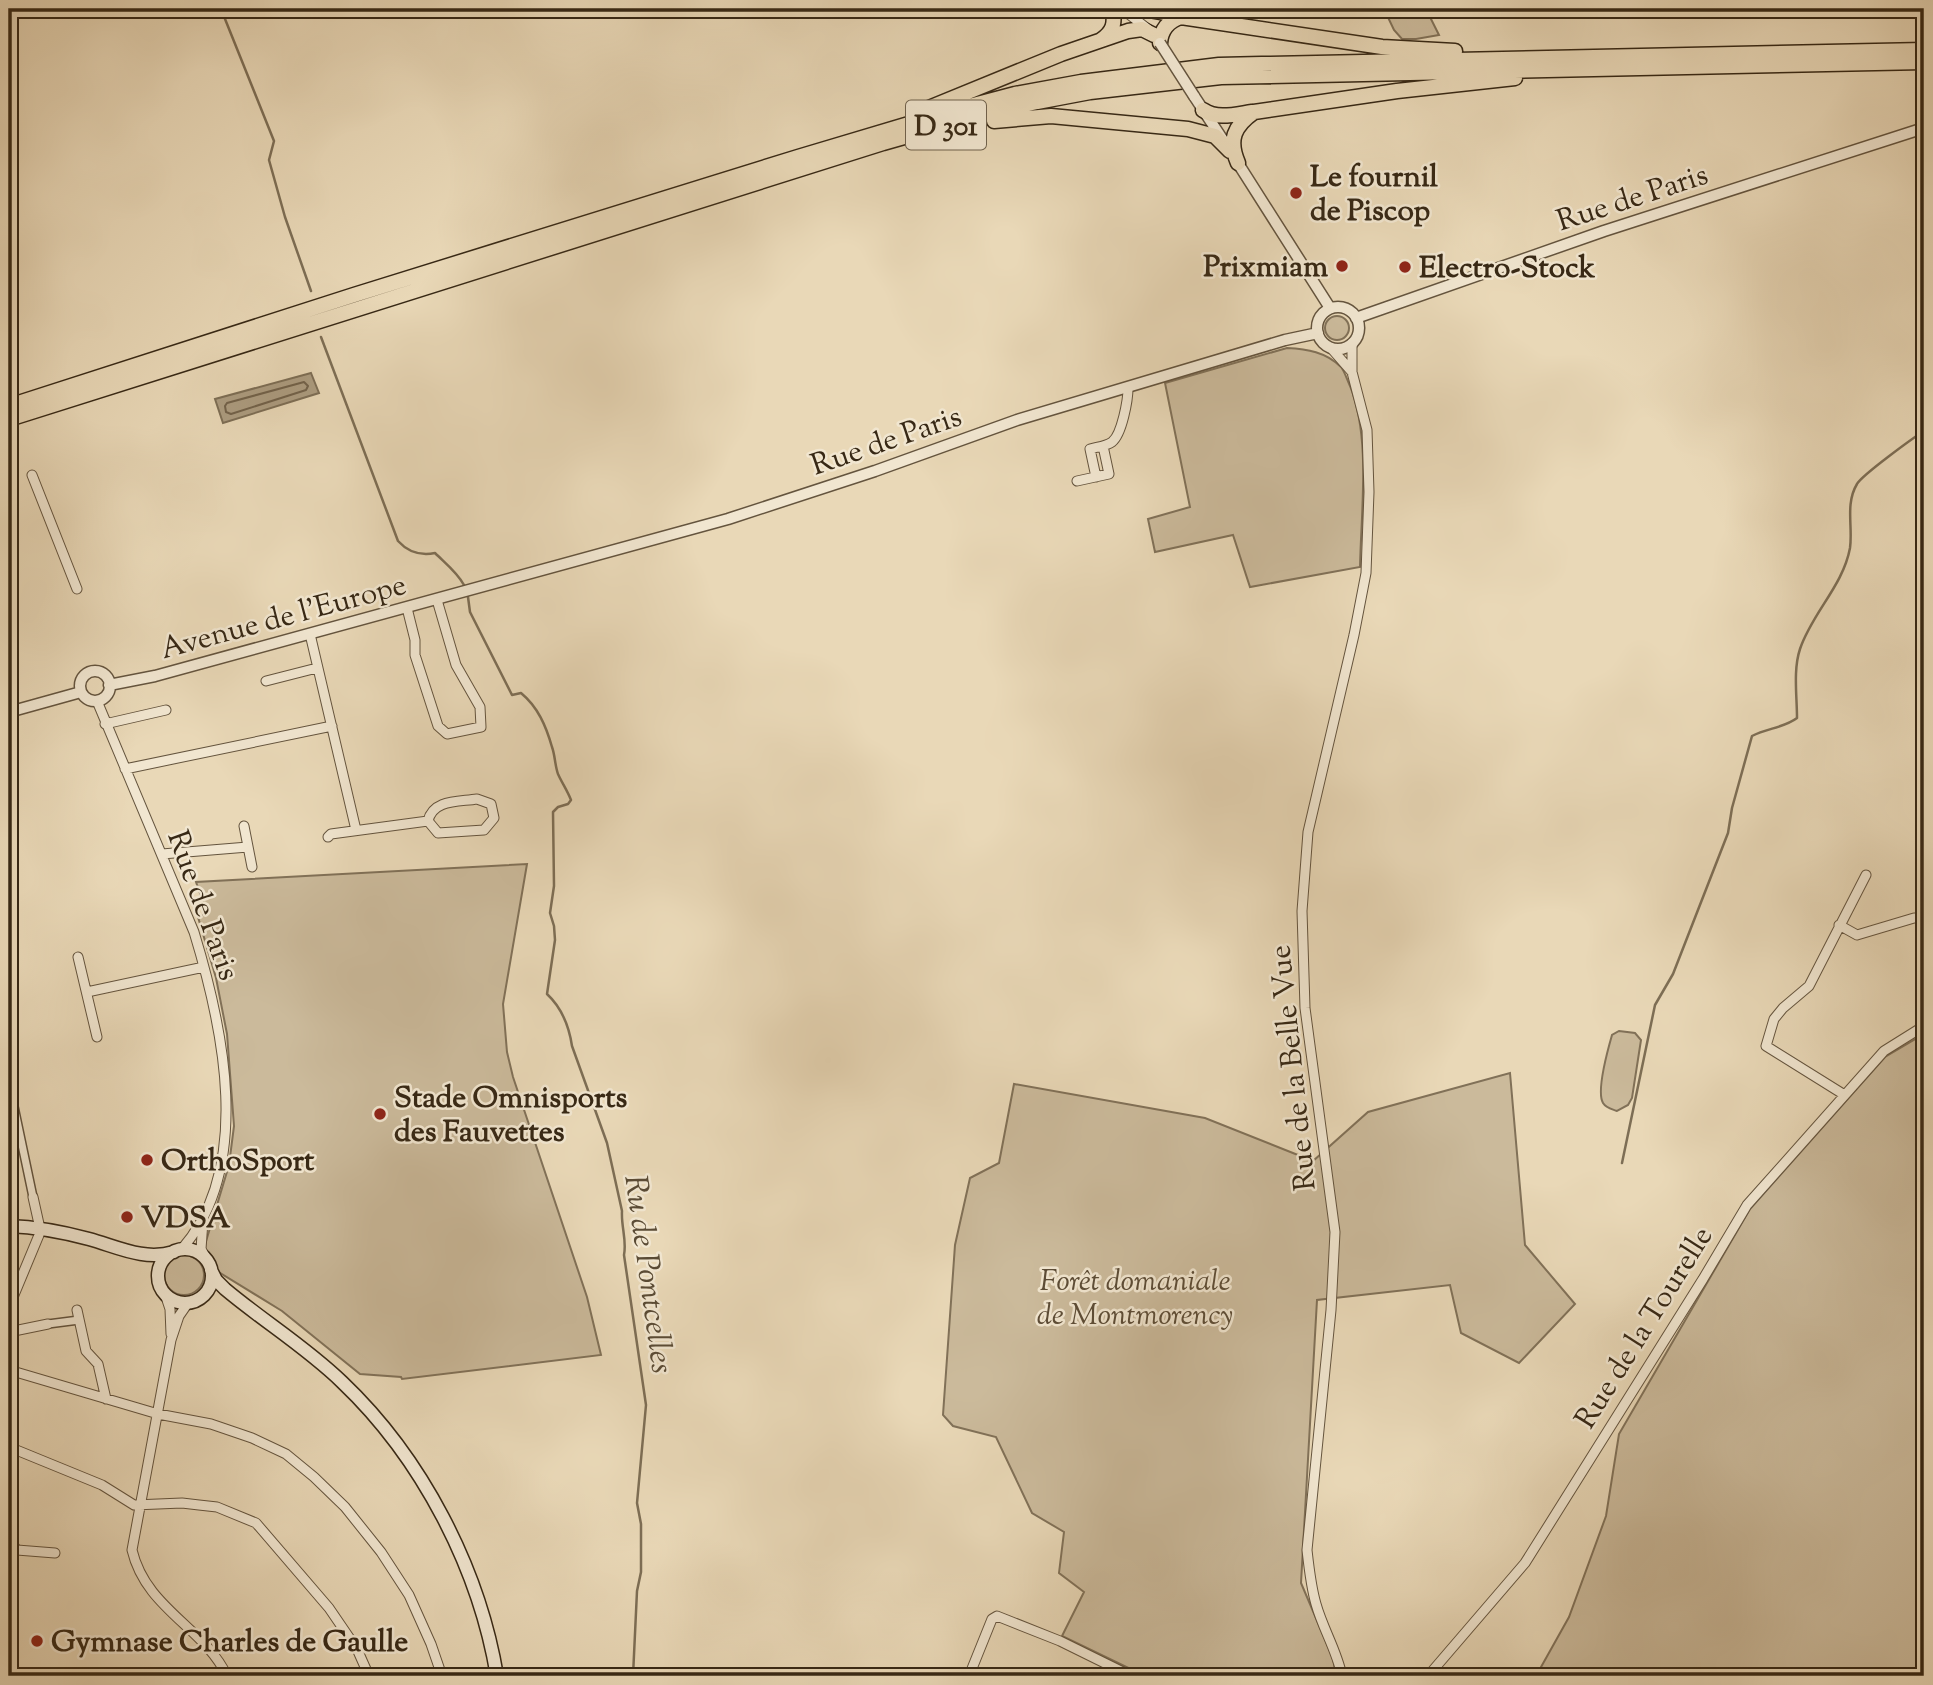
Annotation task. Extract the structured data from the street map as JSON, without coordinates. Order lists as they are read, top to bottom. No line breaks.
{"streets":{"highway":["D 301"],"street":["Rue de Paris","Avenue de l'Europe","Rue de la Belle Vue","Rue de la Tourelle"]},"crossings":[["Rue de Paris","Avenue de l'Europe"],["Rue de Paris","Rue de la Belle Vue"]],"water":["Ru de Pontcelles"],"parks":["Forêt domaniale de Montmorency"],"places":["Le fournil de Piscop","Prixmiam","Electro-Stock","Stade Omnisports des Fauvettes","OrthoSport","VDSA","Gymnase Charles de Gaulle"]}
